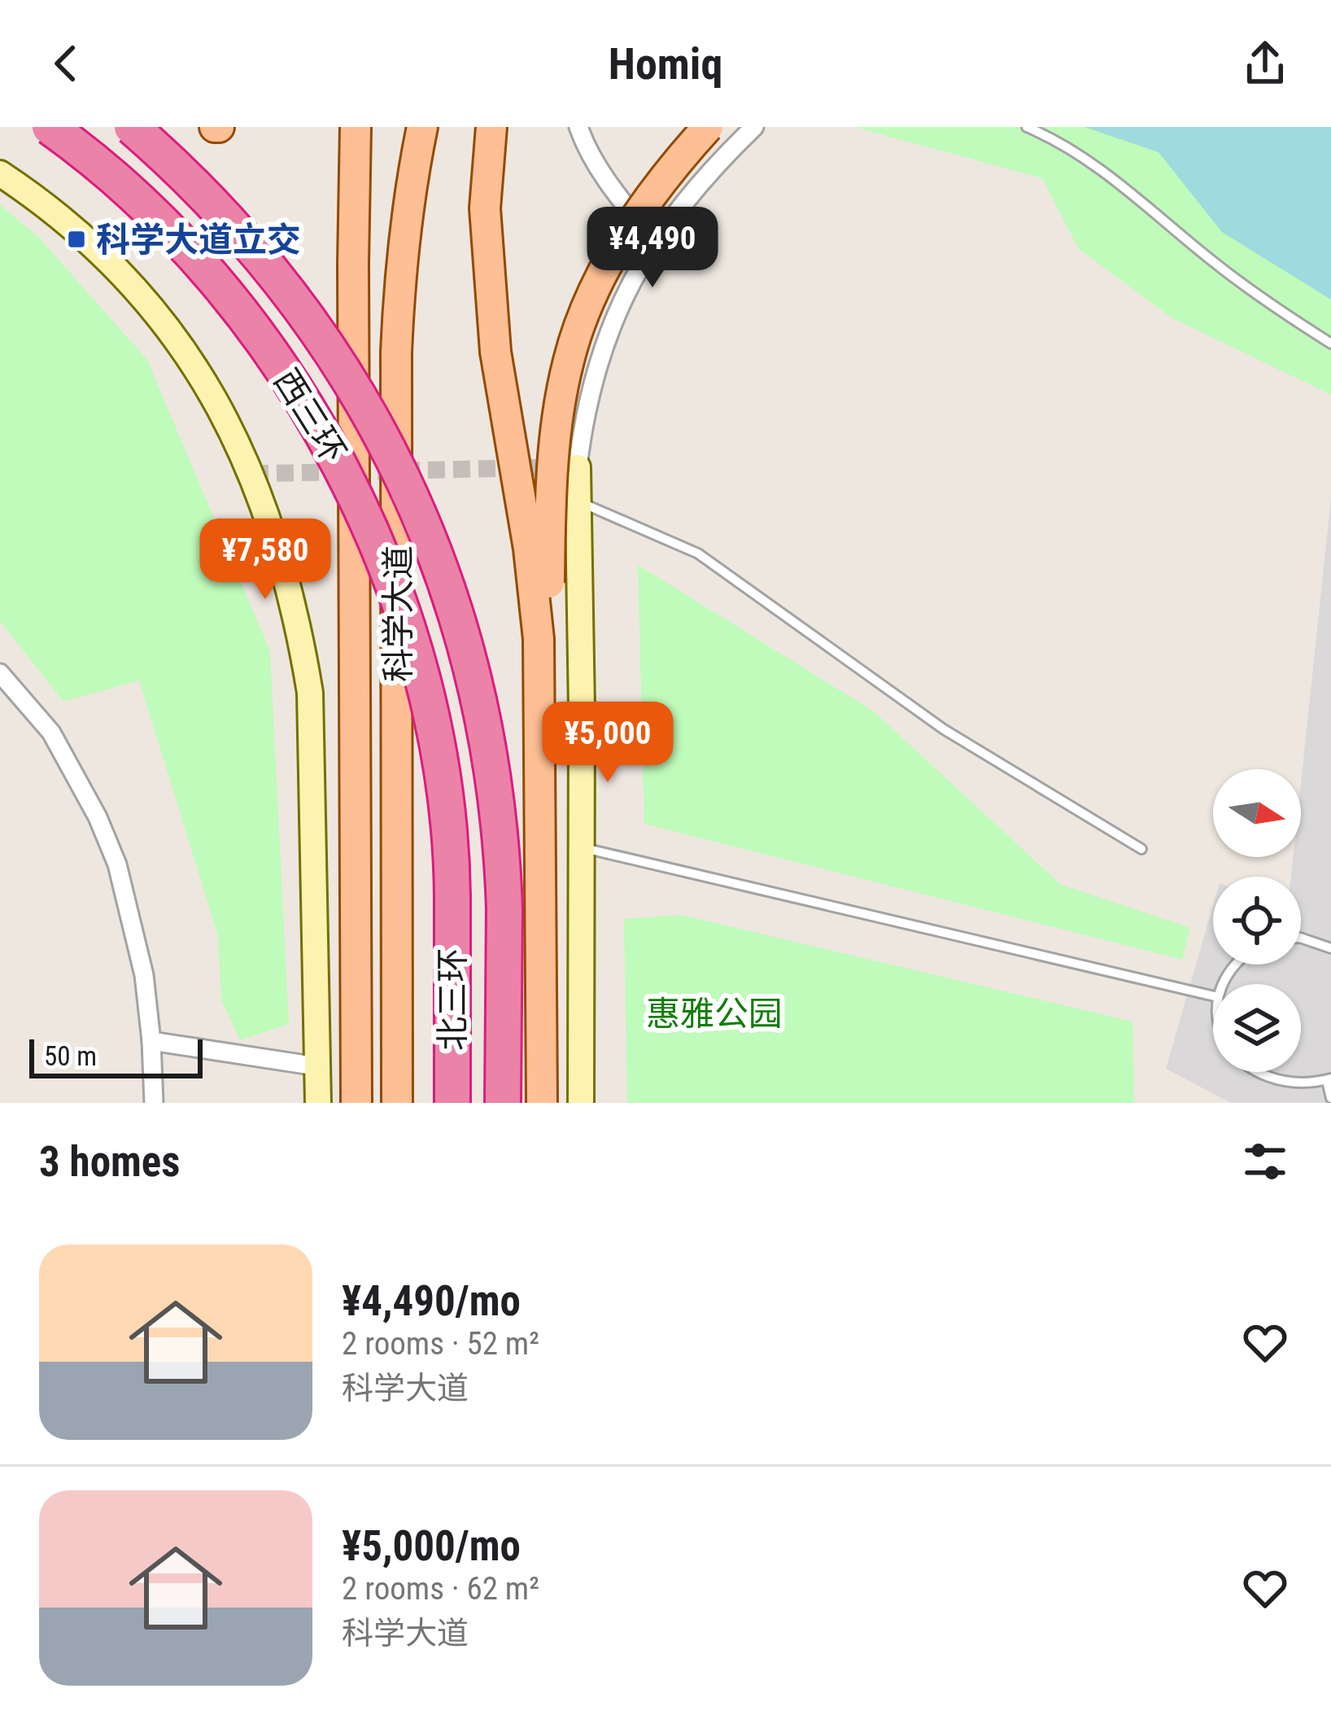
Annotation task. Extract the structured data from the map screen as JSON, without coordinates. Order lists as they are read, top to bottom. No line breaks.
{"streets":{"highway":["西三环","北三环"],"main road":["科学大道"]},"crossings":[["西三环","北三环"]],"parks":["惠雅公园"],"places":{"transit":["科学大道立交"]},"scale_bar":"50 m","north":"right","page":{"header":"Homiq","price":["¥4,490","¥7,580","¥5,000"],"scale":"50 m","heading":"3 homes","list":[{"name":"¥4,490/mo","note":"2 rooms · 52 m² · 科学大道"},{"name":"¥5,000/mo","note":"2 rooms · 62 m² · 科学大道"}]}}
